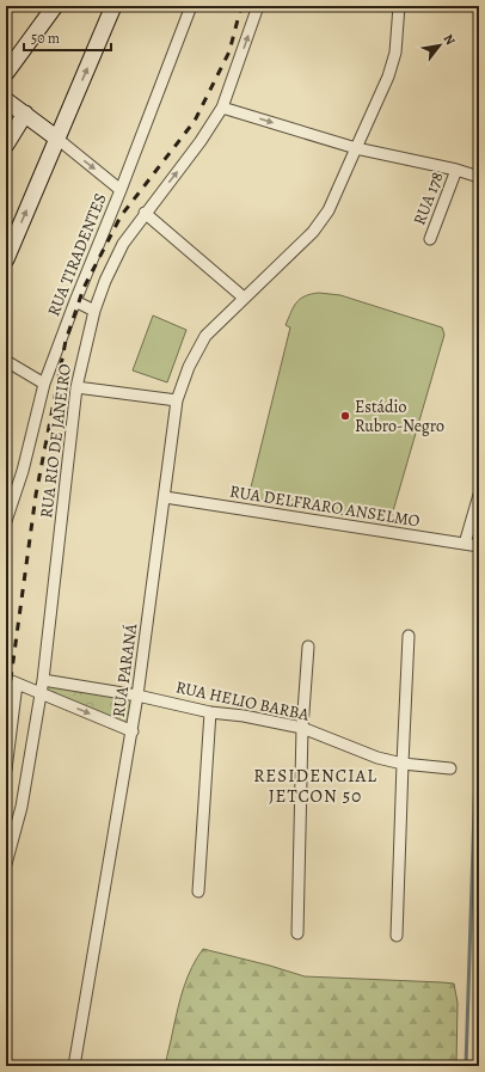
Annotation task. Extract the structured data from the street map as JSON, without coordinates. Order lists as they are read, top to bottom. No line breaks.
{"streets":{"street":["RUA 178","RUA TIRADENTES","RUA RIO DE JANEIRO","RUA DELFRARO ANSELMO","RUA PARANÁ","RUA HELIO BARBA"]},"crossings":[["RUA RIO DE JANEIRO","RUA HELIO BARBA"],["RUA DELFRARO ANSELMO","RUA PARANÁ"],["RUA PARANÁ","RUA HELIO BARBA"]],"districts":["RESIDENCIAL JETCON 50"],"places":["Estádio Rubro-Negro"],"scale_bar":"50 m","north":"top right"}
